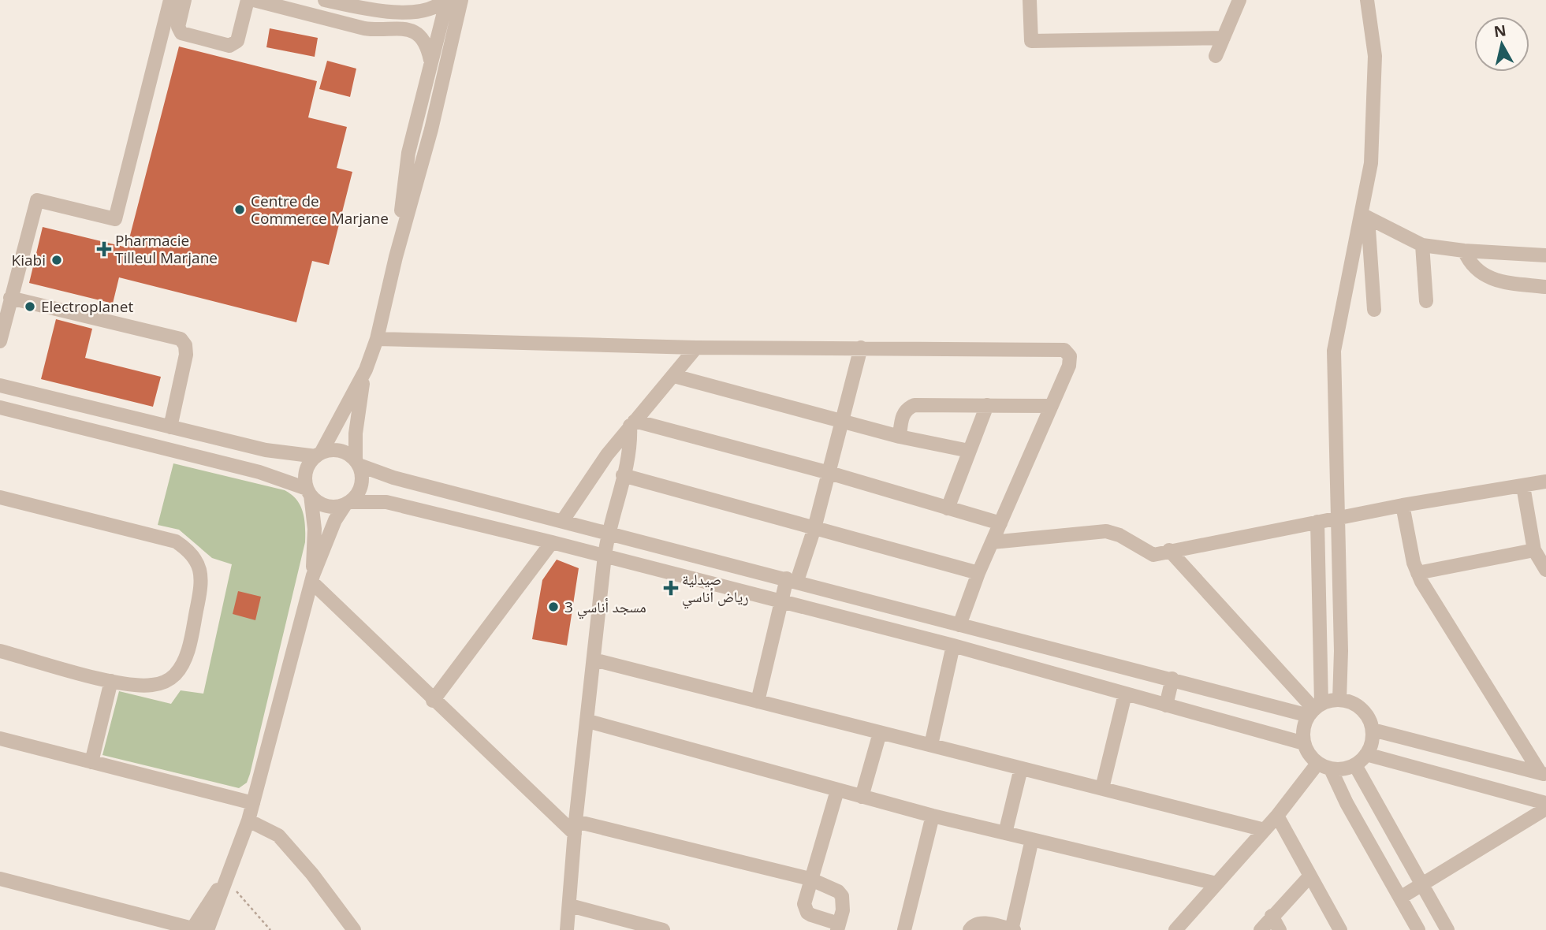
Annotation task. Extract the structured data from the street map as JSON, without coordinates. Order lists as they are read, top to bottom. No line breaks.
{"places":{"other":["Centre de Commerce Marjane","Kiabi","Electroplanet","مسجد أناسي 3"],"health":["Pharmacie Tilleul Marjane","صيدلية رياض أناسي"]},"north":"top"}
